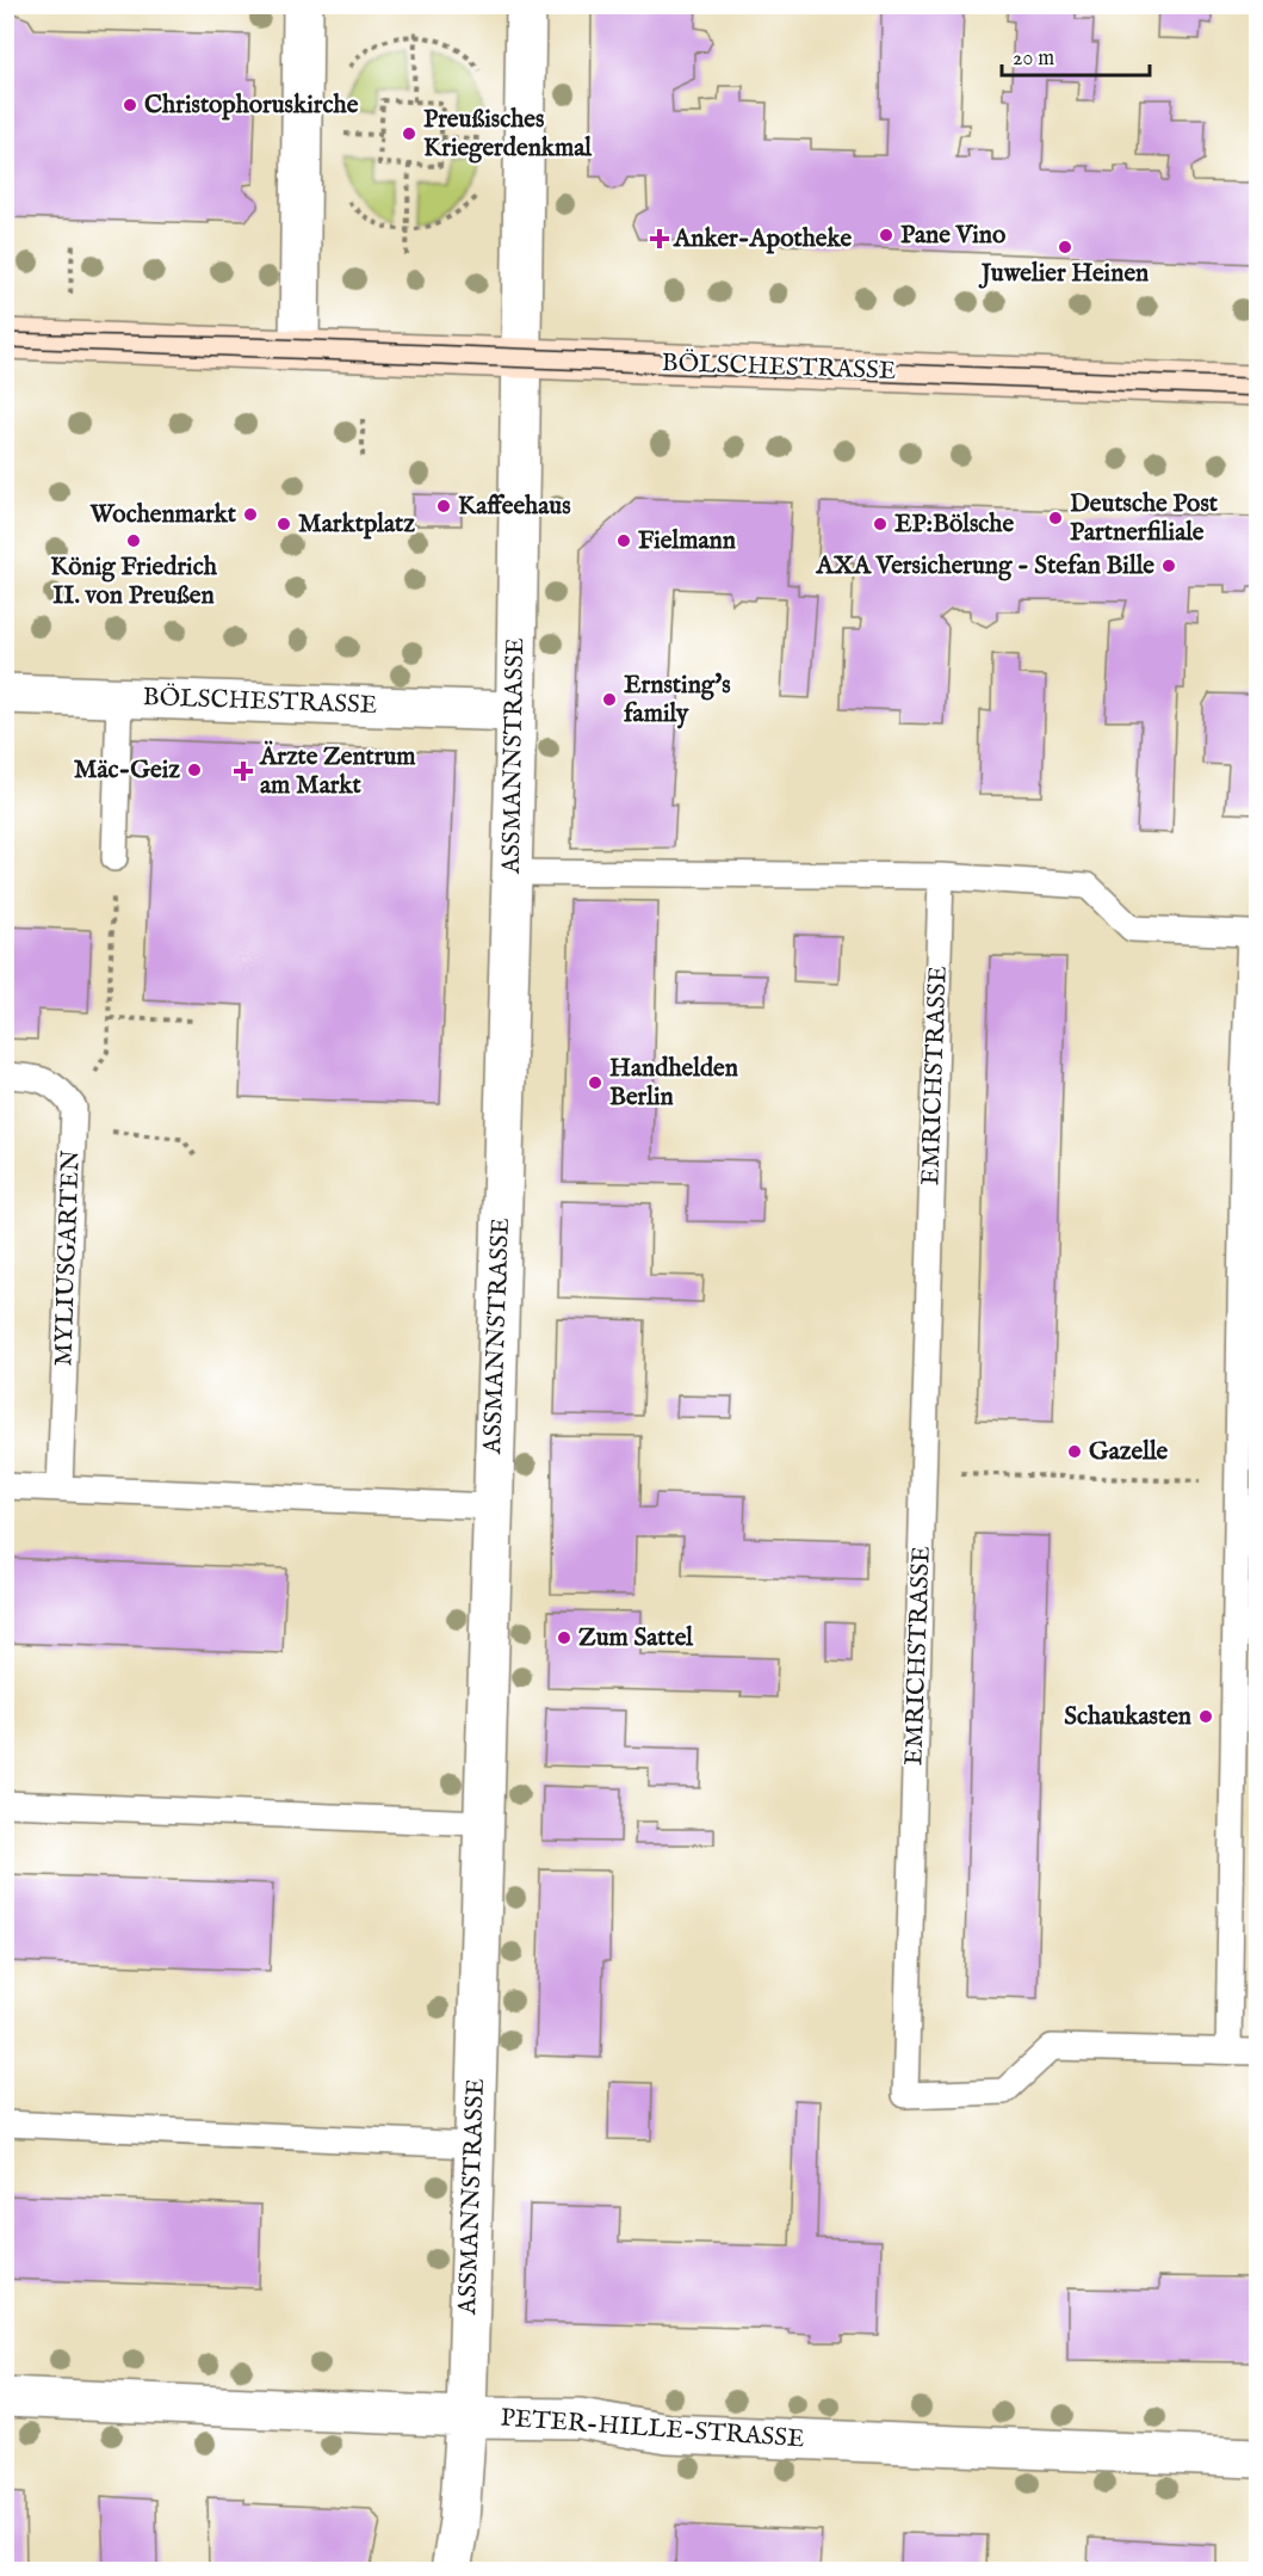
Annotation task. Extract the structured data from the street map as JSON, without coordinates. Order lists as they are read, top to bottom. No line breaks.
{"streets":{"street":["BÖLSCHESTRASSE","ASSMANNSTRASSE","PETER-HILLE-STRASSE"],"lane":["EMRICHSTRASSE","MYLIUSGARTEN"]},"crossings":[["BÖLSCHESTRASSE","ASSMANNSTRASSE"],["ASSMANNSTRASSE","PETER-HILLE-STRASSE"]],"places":{"other":["Christophoruskirche","Preußisches Kriegerdenkmal","Pane Vino","Juwelier Heinen","Kaffeehaus","Wochenmarkt","Deutsche Post Partnerfiliale","Marktplatz","EP:Bölsche","König Friedrich II. von Preußen","Fielmann","AXA Versicherung - Stefan Bille","Ernsting's family","Mäc-Geiz","Handhelden Berlin","Gazelle","Zum Sattel","Schaukasten"],"health":["Anker-Apotheke","Ärzte Zentrum am Markt"]},"scale_bar":"20 m"}
